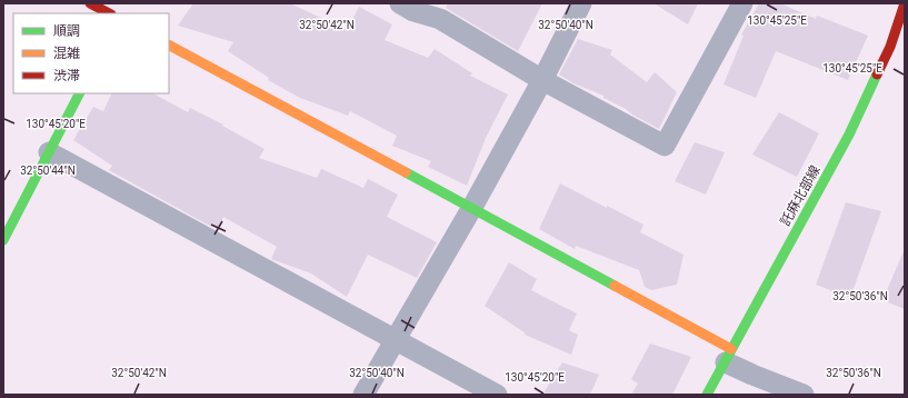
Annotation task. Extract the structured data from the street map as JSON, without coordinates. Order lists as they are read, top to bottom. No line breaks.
{"streets":{"street":["託麻北部線"]},"legend":["順調","混雑","渋滞"],"coordinates":["130°45'25\"E","32°50'42\"N","32°50'40\"N","130°45'20\"E","32°50'44\"N","32°50'36\"N"]}
